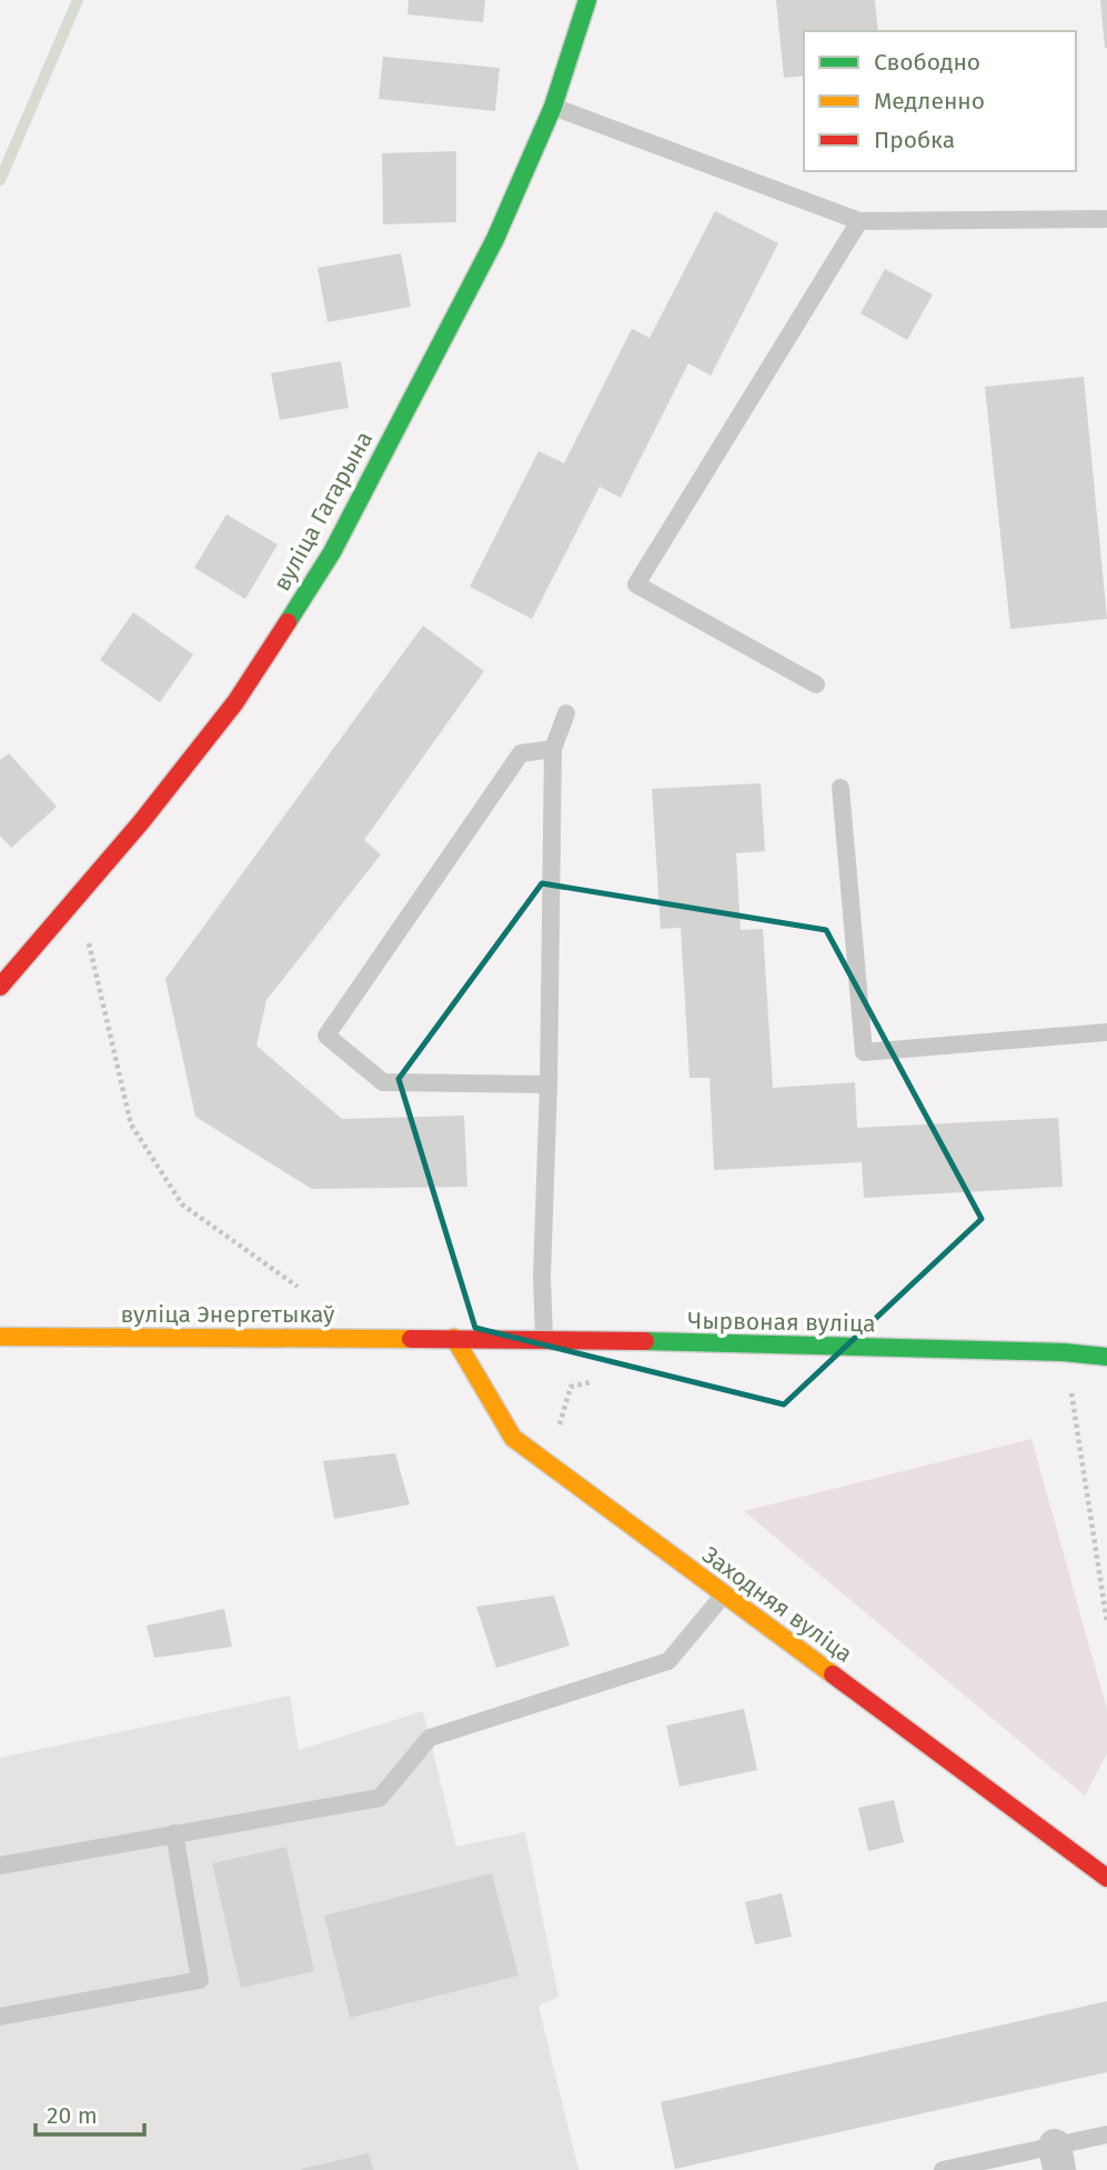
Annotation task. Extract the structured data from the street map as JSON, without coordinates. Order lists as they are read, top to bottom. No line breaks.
{"streets":{"street":["вуліца Гагарына","вуліца Энергетыкаў","Чырвоная вуліца","Заходняя вуліца"]},"crossings":[["вуліца Энергетыкаў","Чырвоная вуліца"],["вуліца Энергетыкаў","Заходняя вуліца"],["Чырвоная вуліца","Заходняя вуліца"]],"legend":["Свободно","Медленно","Пробка"],"scale_bar":"20 m"}
